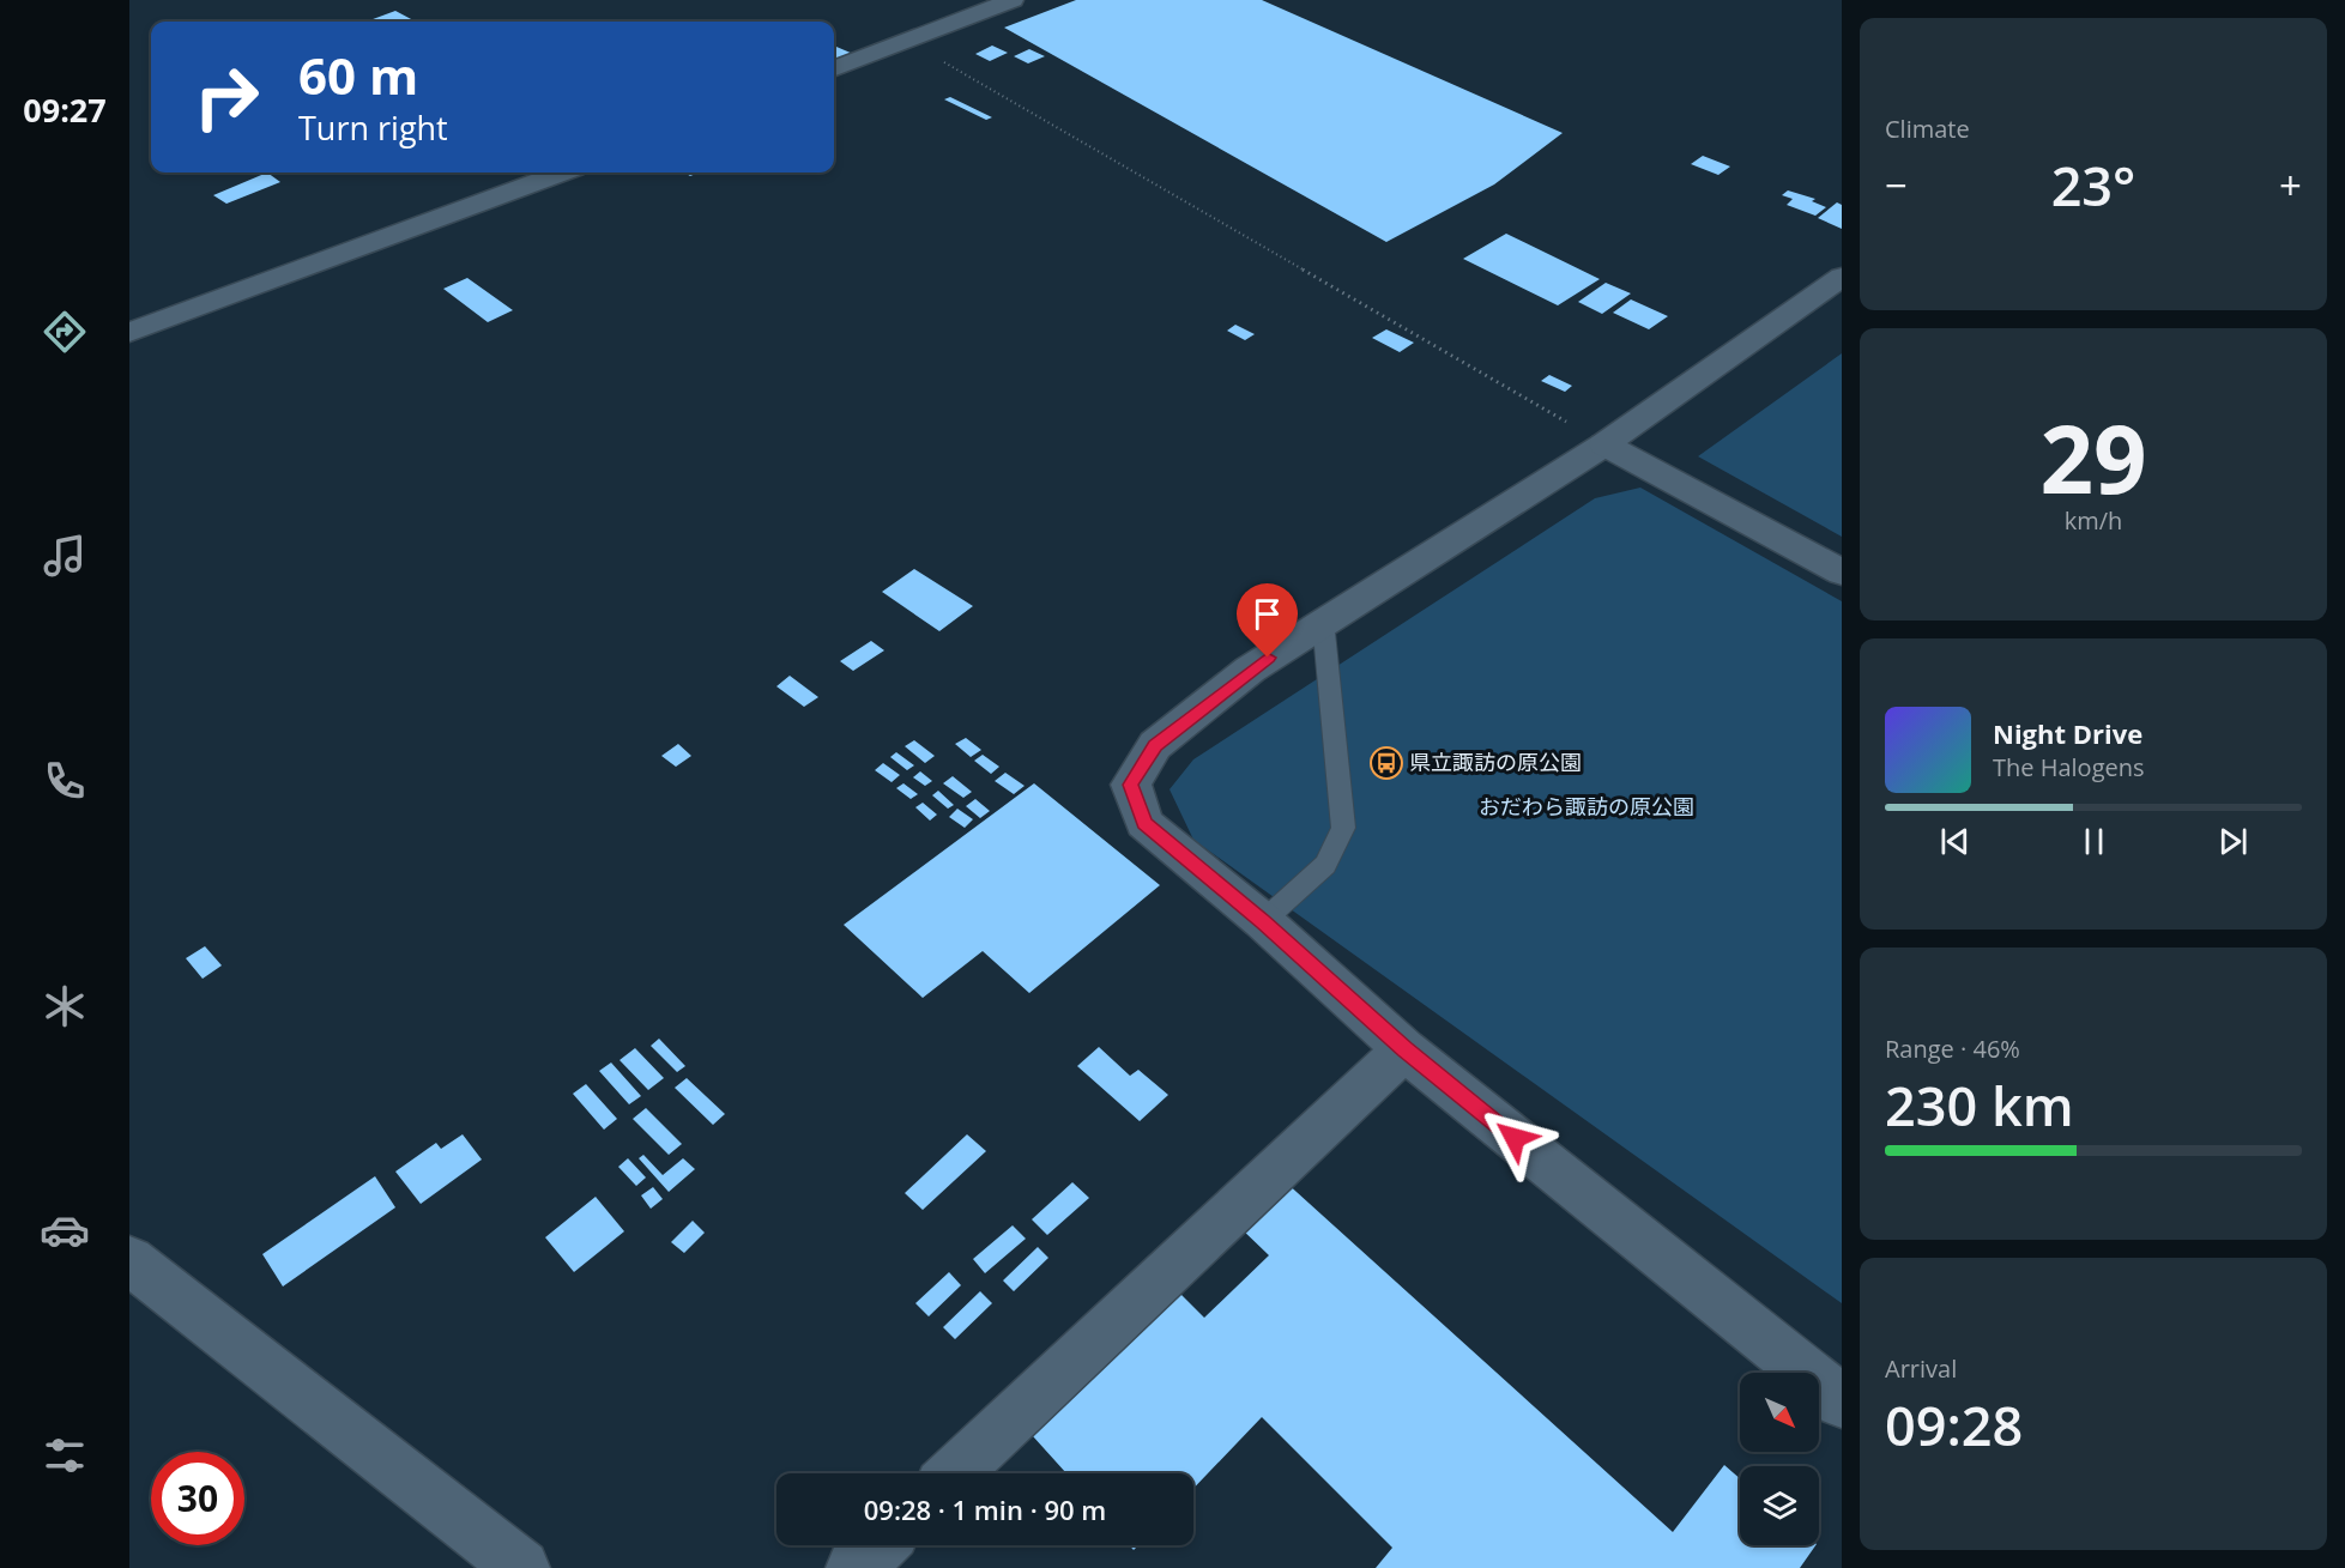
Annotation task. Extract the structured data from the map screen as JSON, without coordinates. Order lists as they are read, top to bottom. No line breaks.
{"parks":["おだわら諏訪の原公園"],"places":{"bus stop":["県立諏訪の原公園"]},"north":"bottom right","page":{"tabs":"09:27","tile":["Climate",["29","km/h"],["Range · 46%","230 km"],["Arrival","09:28"]],"turn":["60 m","Turn right"],"heat":["−","23°","+"],"song":["Night Drive","The Halogens"],"limit":"30","trip":"09:28 · 1 min · 90 m"}}
